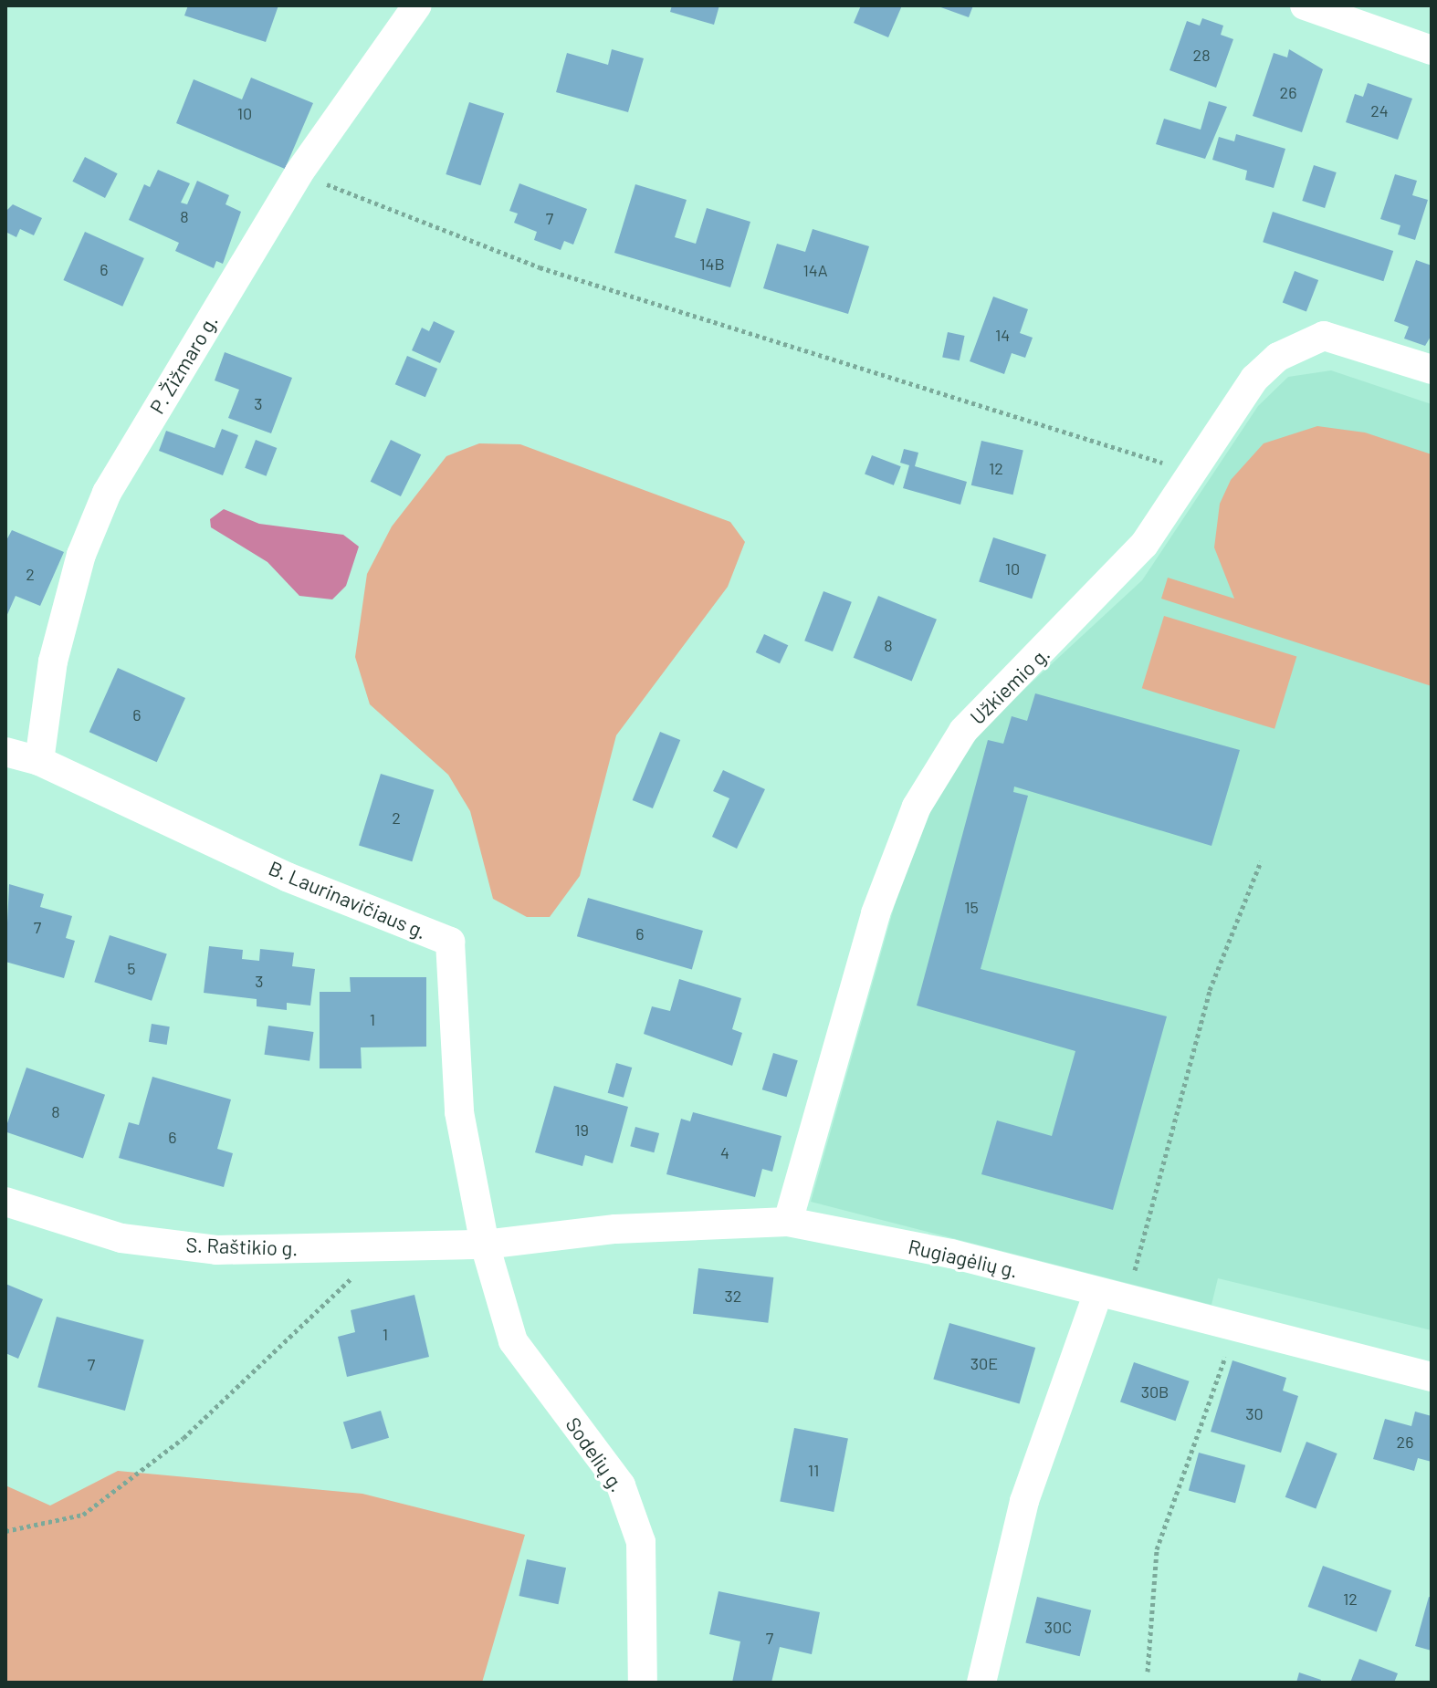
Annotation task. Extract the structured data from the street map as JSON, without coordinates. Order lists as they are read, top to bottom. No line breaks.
{"streets":{"street":["P. Žižmaro g.","Užkiemio g.","B. Laurinavičiaus g.","S. Raštikio g.","Rugiagėlių g.","Sodelių g."]},"crossings":[["P. Žižmaro g.","B. Laurinavičiaus g."],["Užkiemio g.","Rugiagėlių g."],["B. Laurinavičiaus g.","S. Raštikio g."],["B. Laurinavičiaus g.","Rugiagėlių g."],["B. Laurinavičiaus g.","Sodelių g."],["S. Raštikio g.","Rugiagėlių g."],["S. Raštikio g.","Sodelių g."],["Rugiagėlių g.","Sodelių g."]],"house_numbers":["28","26","24","10","8","7","14B","6","14A","14","3","12","10","2","8","6","2","15","7","6","5","3","1","8","19","6","4","32","1","30E","7","30B","30","26","11","12","30C","7"]}
